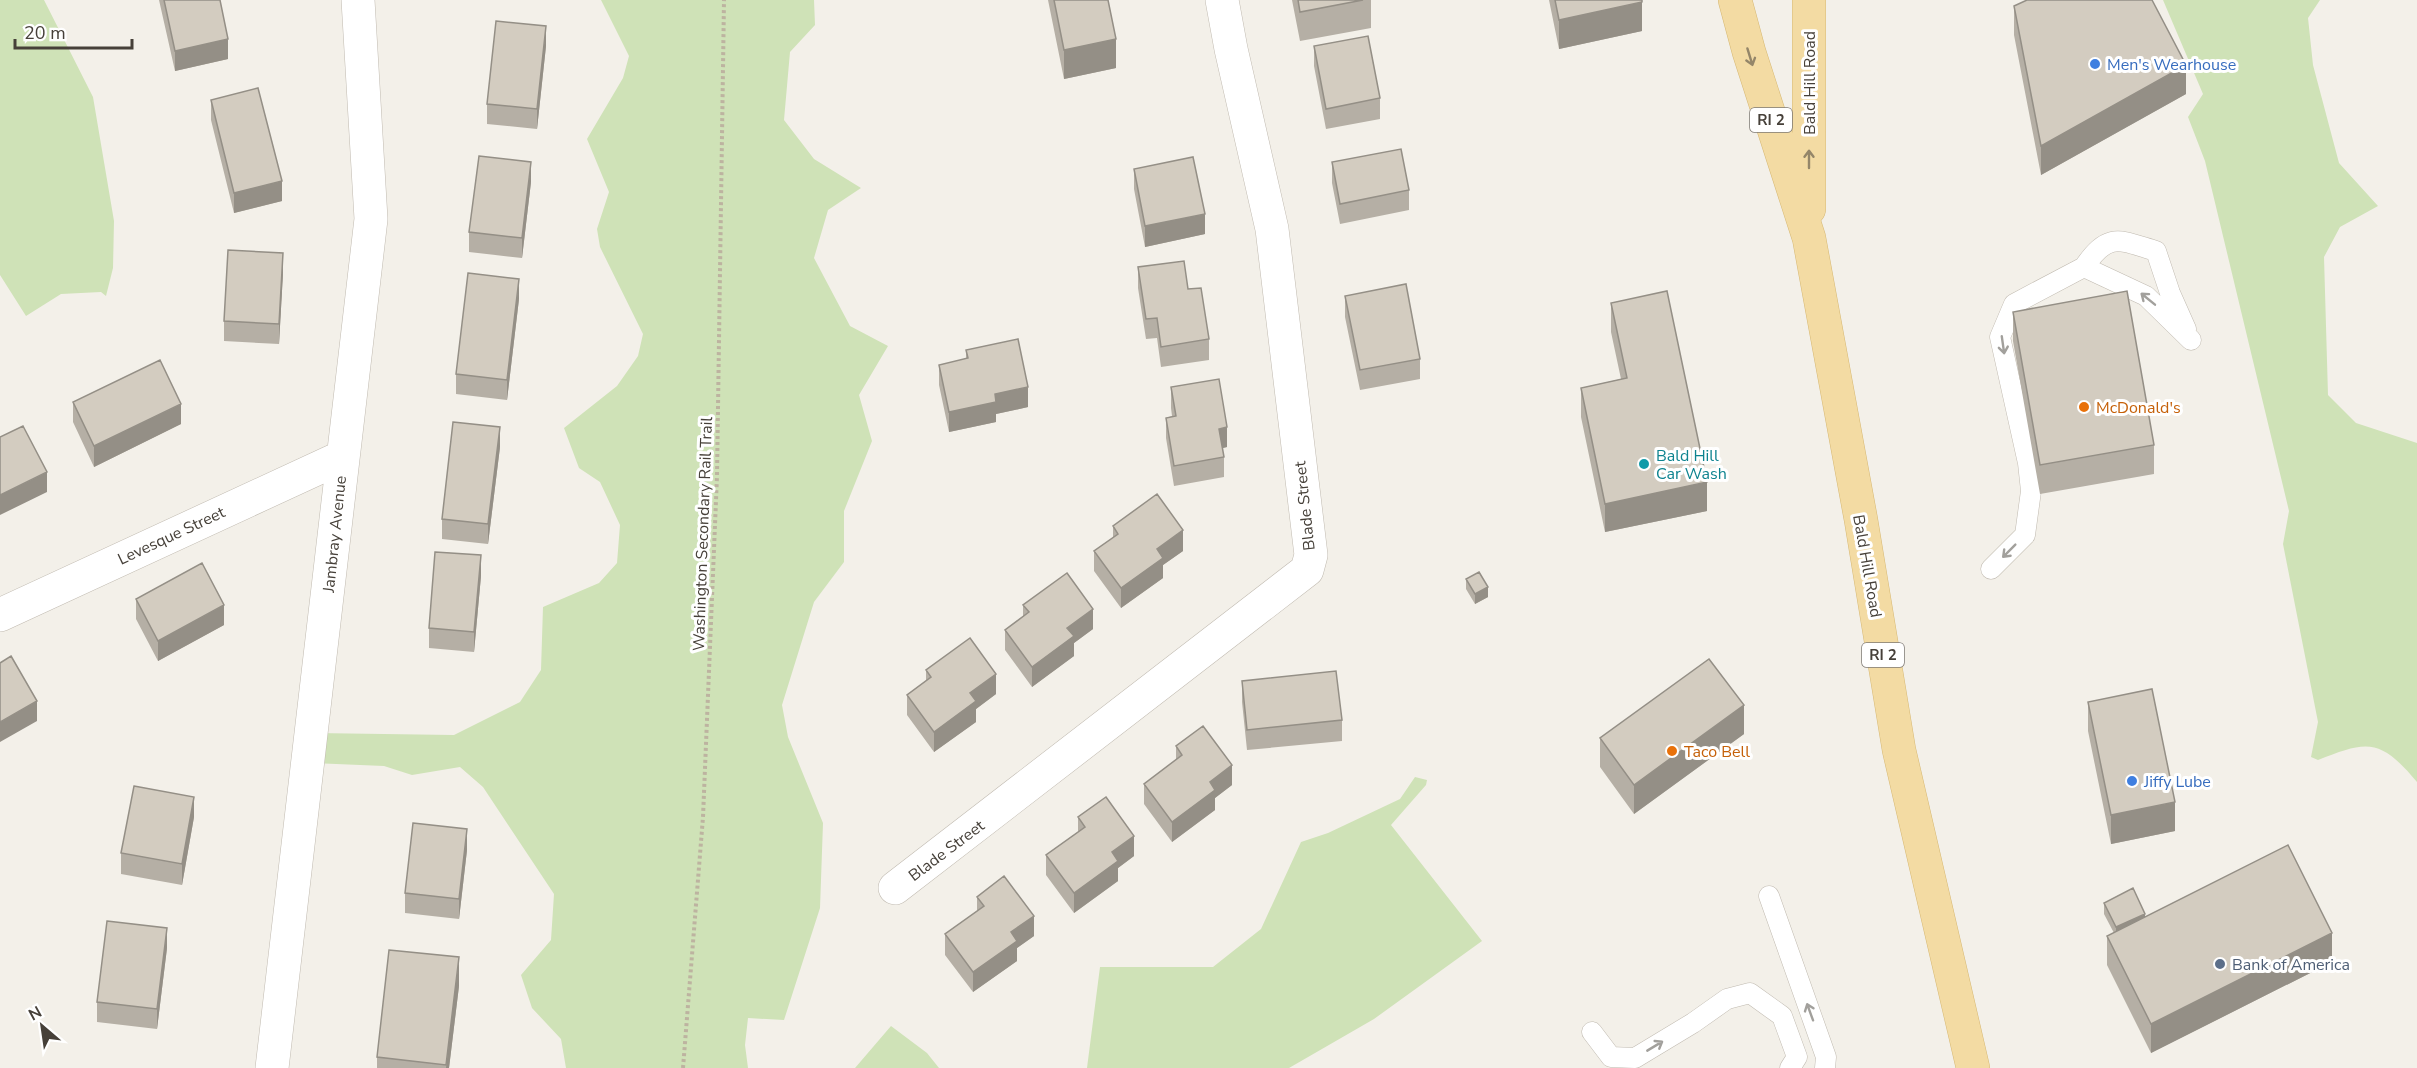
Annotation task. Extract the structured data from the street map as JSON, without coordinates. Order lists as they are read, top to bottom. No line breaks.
{"streets":{"main road":["Bald Hill Road","RI 2"],"street":["Blade Street","Jambray Avenue","Levesque Street"],"path":["Washington Secondary Rail Trail"]},"crossings":[["Jambray Avenue","Levesque Street"]],"places":["Men's Wearhouse","McDonald's","Bald Hill Car Wash","Taco Bell","Jiffy Lube","Bank of America"],"scale_bar":"20 m","north":"top left"}
